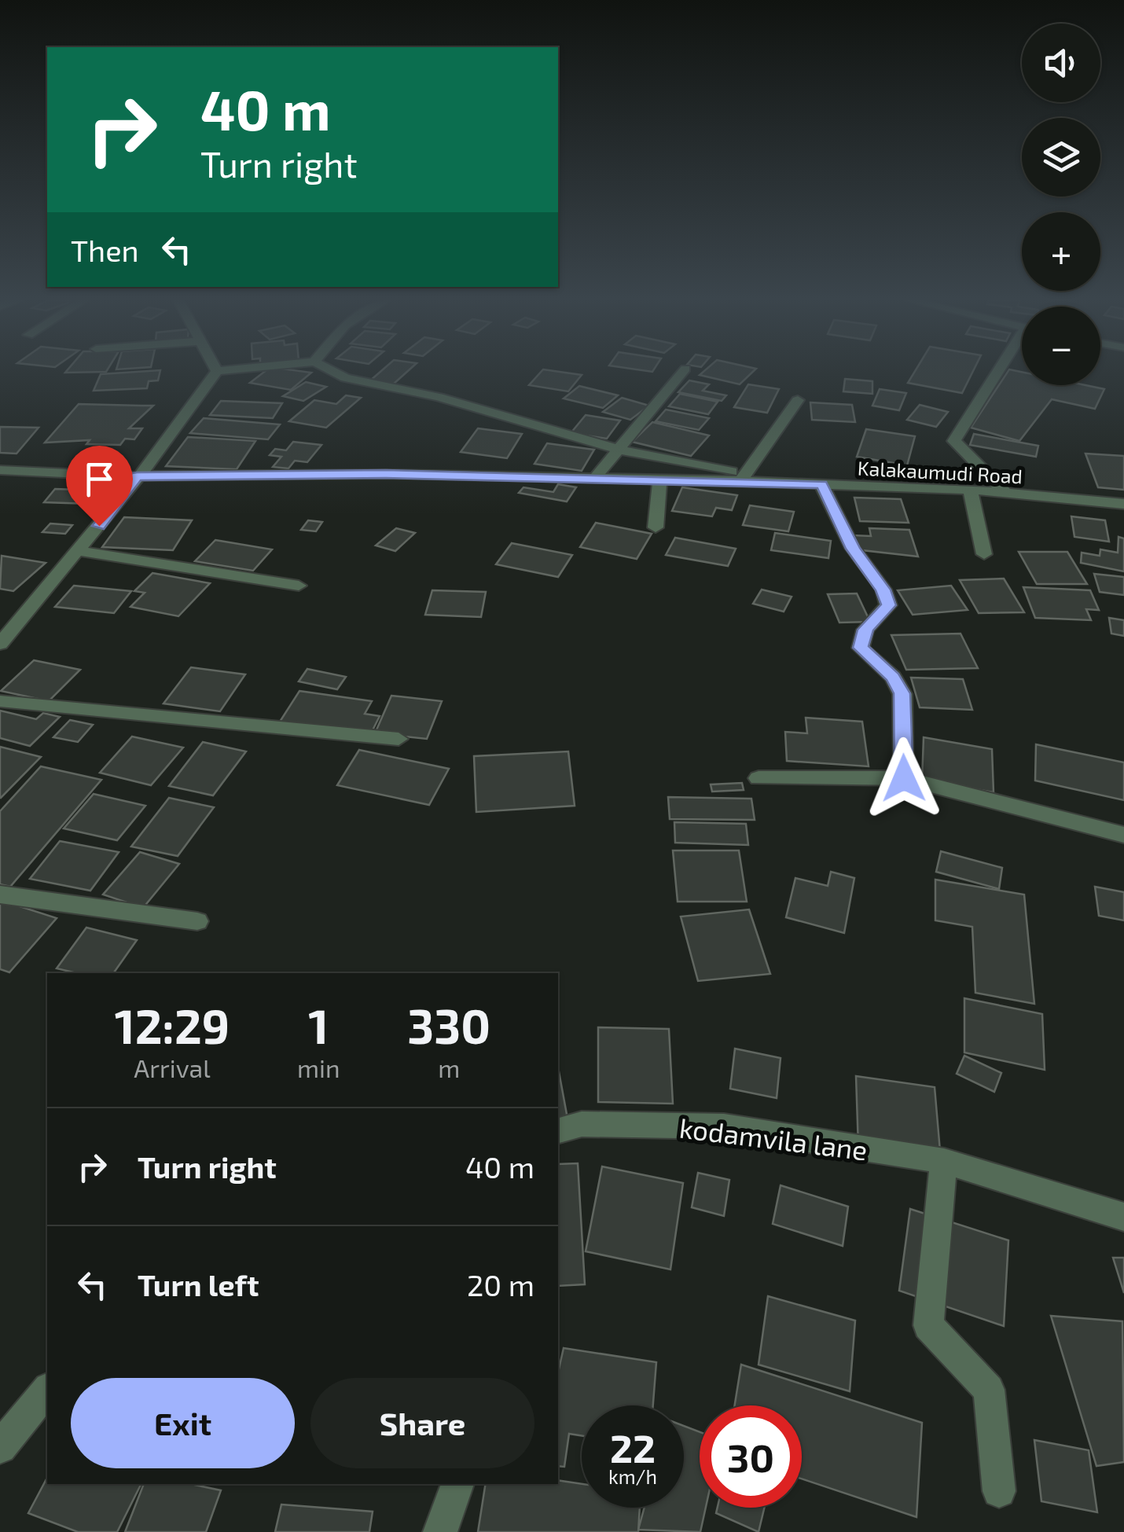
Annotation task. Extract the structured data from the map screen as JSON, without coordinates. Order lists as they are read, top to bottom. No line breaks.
{"streets":{"street":["Kalakaumudi Road","kodamvila lane"]},"page":{"map_buttons":["+","−"],"turn":["40 m","Turn right"],"then":"Then","eta":["12:29","Arrival","1","min","330","m"],"list":[{"name":"Turn right","value":"40 m"},{"name":"Turn left","value":"20 m"}],"buttons":["Exit","Share"],"speed":"22 km/h","limit":"30"}}
